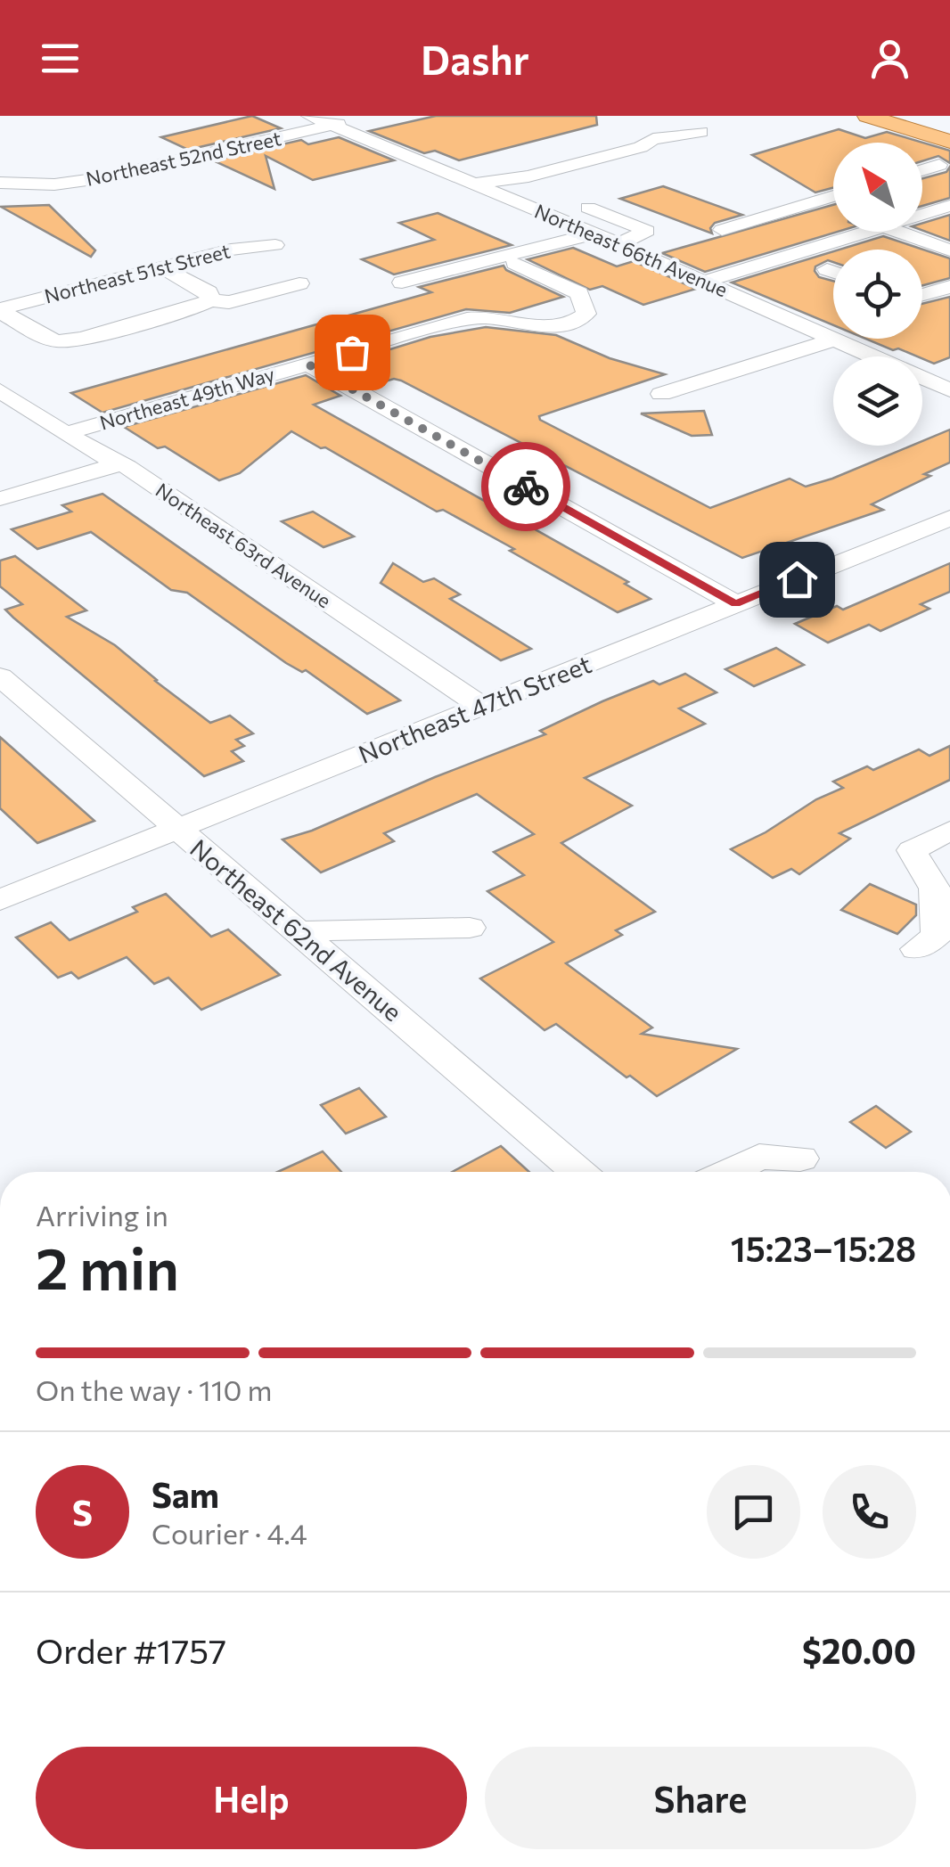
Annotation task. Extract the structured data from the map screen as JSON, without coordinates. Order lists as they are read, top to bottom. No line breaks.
{"streets":{"street":["Northeast 52nd Street","Northeast 66th Avenue","Northeast 51st Street","Northeast 49th Way","Northeast 63rd Avenue","Northeast 47th Street","Northeast 62nd Avenue"]},"crossings":[["Northeast 52nd Street","Northeast 66th Avenue"],["Northeast 49th Way","Northeast 63rd Avenue"],["Northeast 63rd Avenue","Northeast 47th Street"],["Northeast 47th Street","Northeast 62nd Avenue"]],"north":"top left","page":{"header":"Dashr","heading":["2 min","Arriving in","15:23–15:28"],"panel":["Sam","Courier · 4.4","Order #1757","$20.00"],"bar":"On the way · 110 m","round":"S","buttons":["Help","Share"]}}
